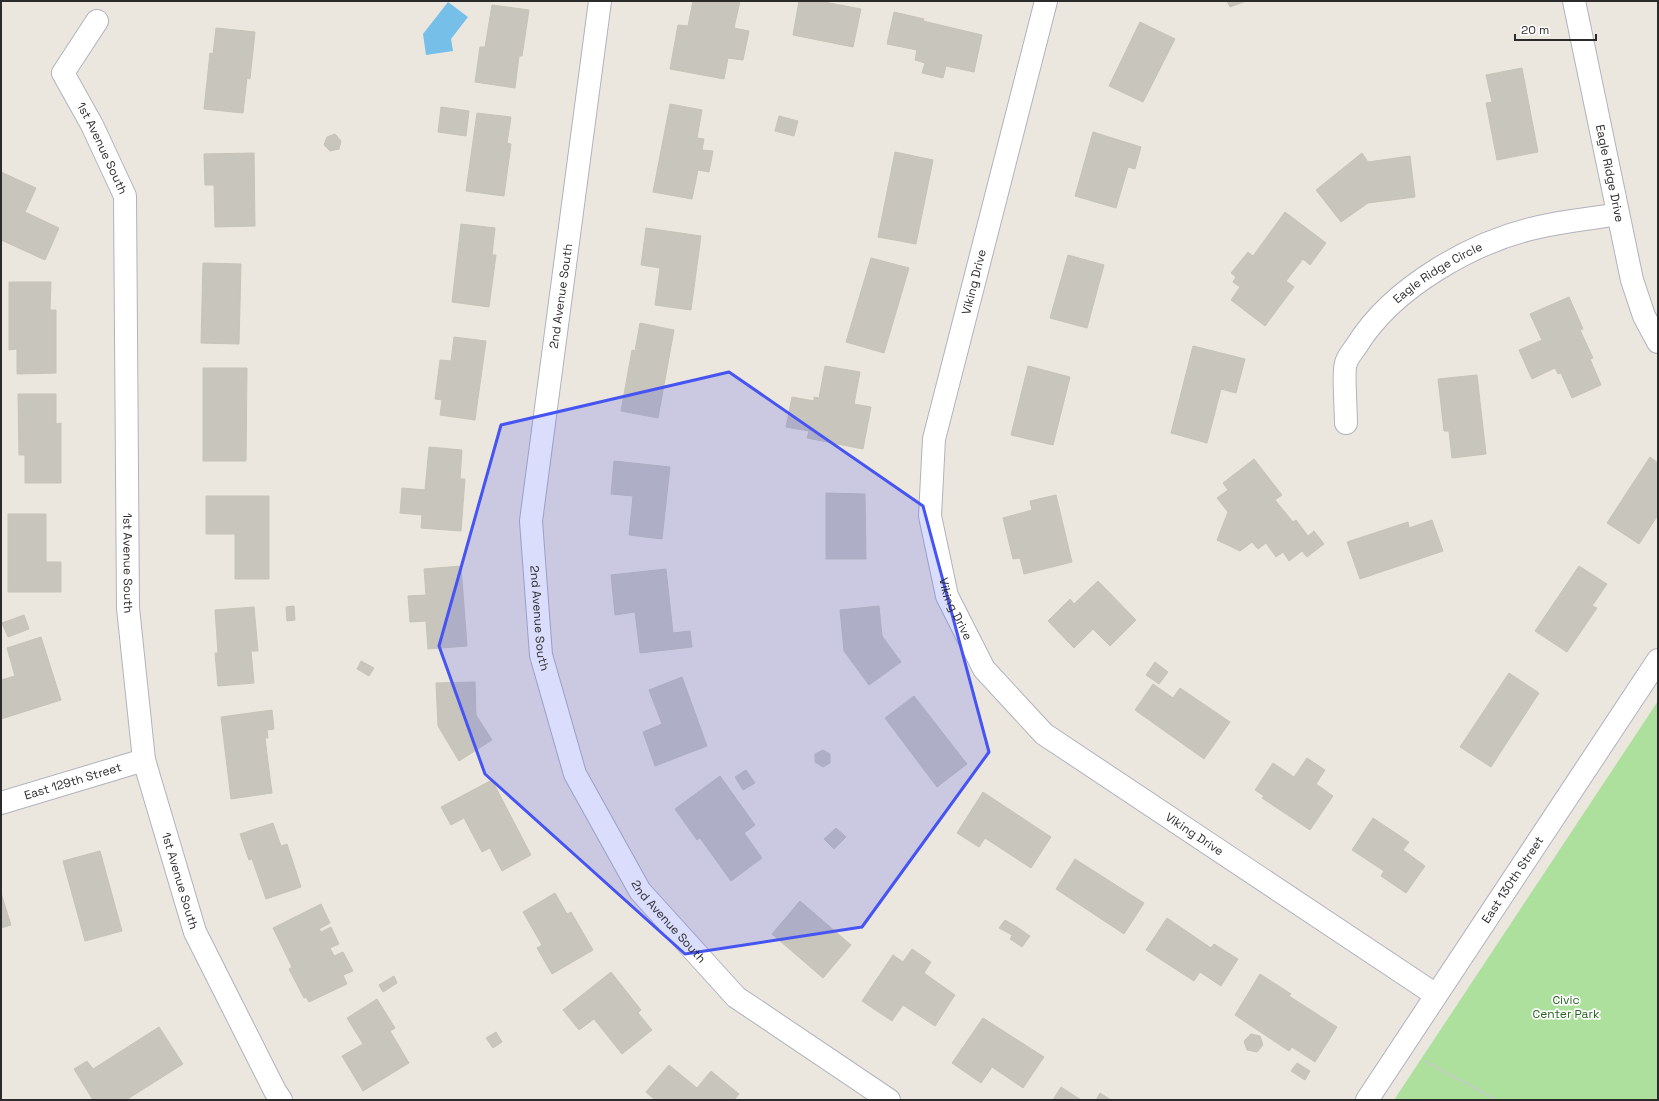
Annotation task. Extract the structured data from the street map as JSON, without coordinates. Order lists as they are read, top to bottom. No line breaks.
{"streets":{"street":["1st Avenue South","Eagle Ridge Drive","Eagle Ridge Circle","Viking Drive","2nd Avenue South","East 129th Street","East 130th Street"]},"crossings":[["1st Avenue South","East 129th Street"],["Eagle Ridge Drive","Eagle Ridge Circle"],["Viking Drive","East 130th Street"]],"parks":["Civic Center Park"],"scale_bar":"20 m"}
